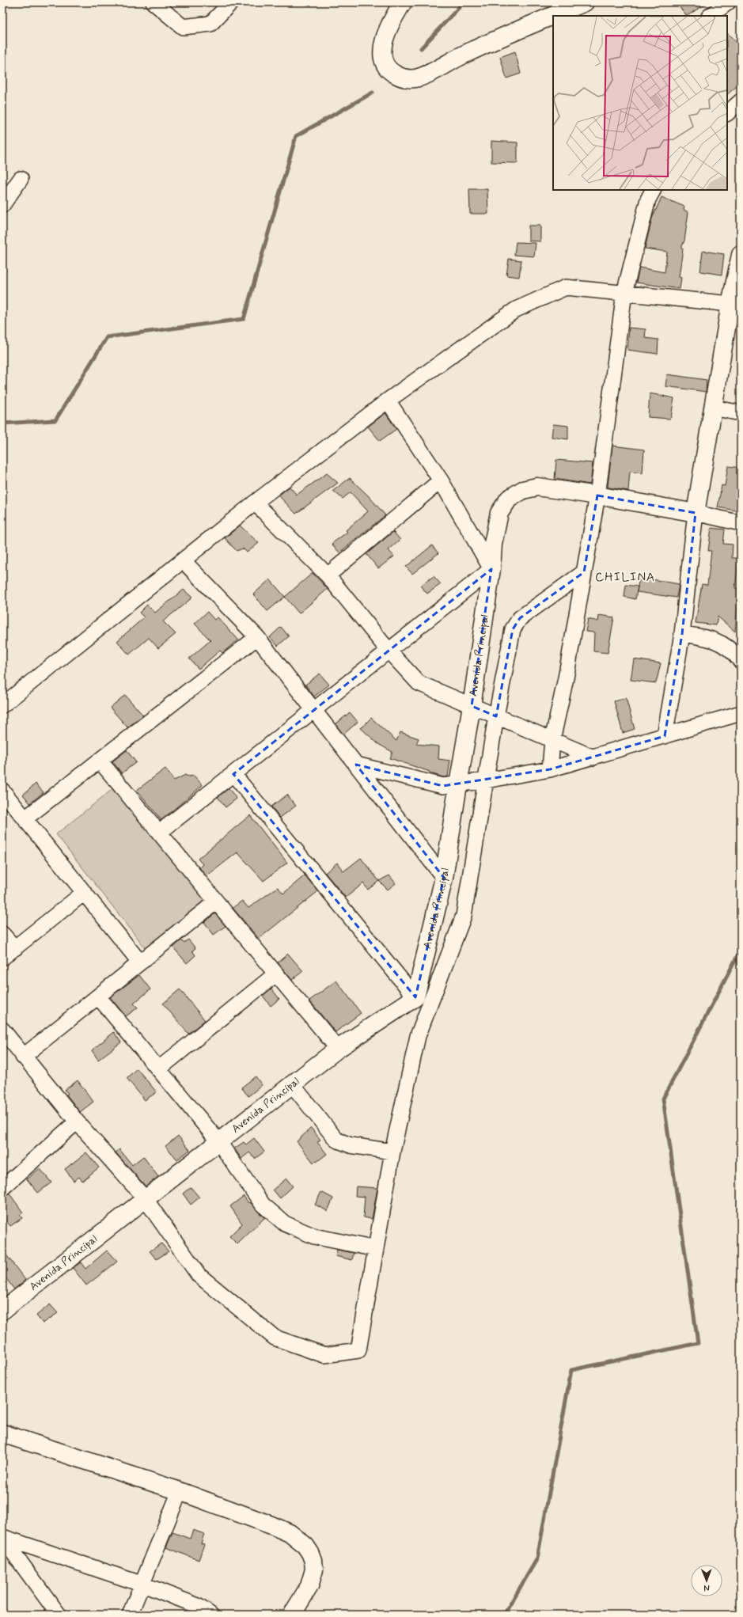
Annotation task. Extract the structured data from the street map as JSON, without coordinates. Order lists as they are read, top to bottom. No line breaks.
{"streets":{"street":["Avenida Principal"]},"districts":["CHILINA"],"north":"bottom"}
